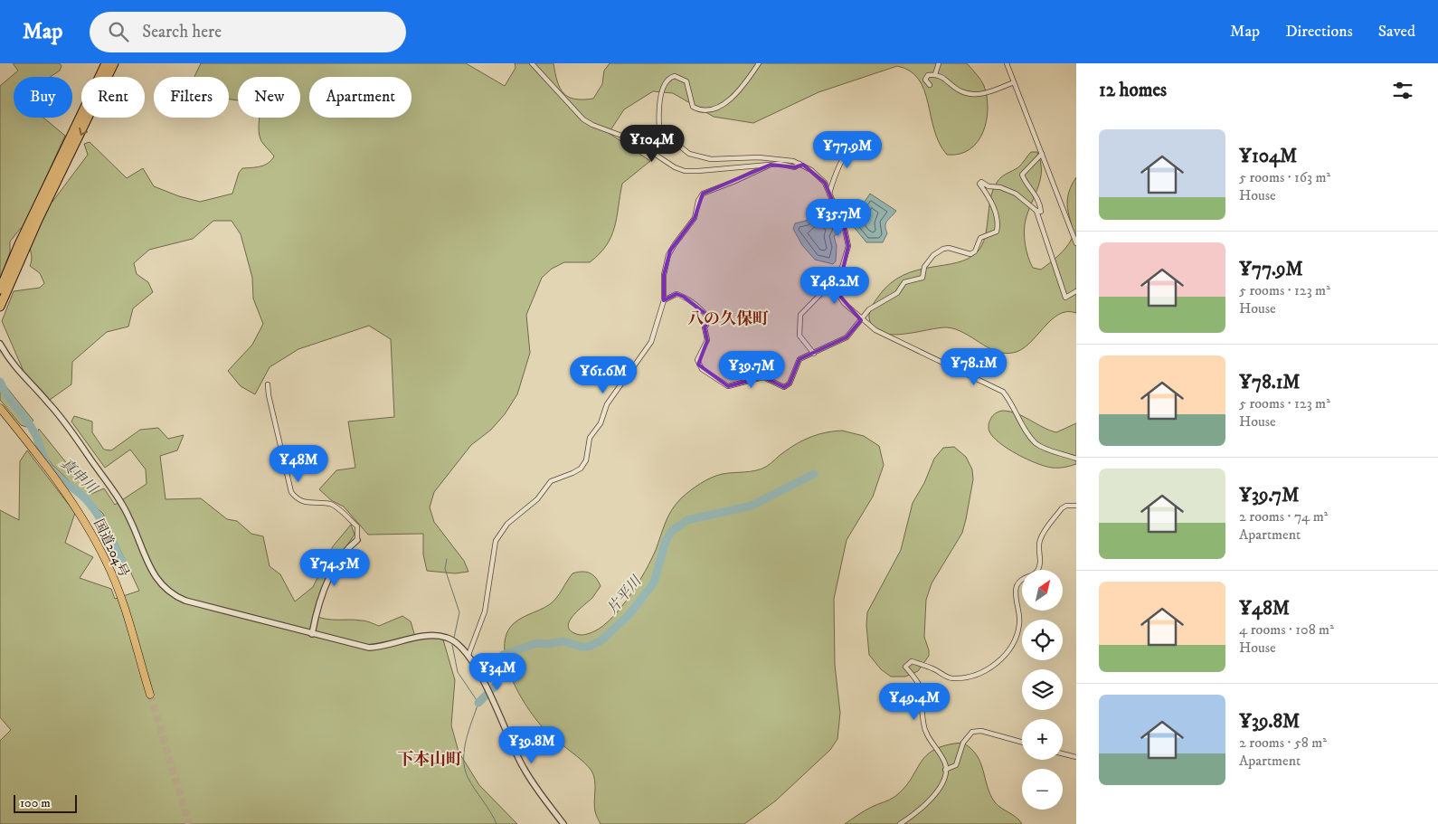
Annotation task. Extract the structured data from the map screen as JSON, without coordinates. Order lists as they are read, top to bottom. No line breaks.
{"streets":{"highway":["国道204号"]},"districts":["八の久保町","下本山町"],"water":["真申川","片平川"],"scale_bar":"100 m","north":"top right","page":{"header":"Map","search":"Search here","nav":["Map","Directions","Saved"],"heading":"12 homes","chip":["Buy","Rent","Filters","New","Apartment"],"list":[{"name":"¥104M","note":"5 rooms · 163 m² · House"},{"name":"¥77.9M","note":"5 rooms · 123 m² · House"},{"name":"¥78.1M","note":"5 rooms · 123 m² · House"},{"name":"¥39.7M","note":"2 rooms · 74 m² · Apartment"},{"name":"¥48M","note":"4 rooms · 108 m² · House"},{"name":"¥39.8M","note":"2 rooms · 58 m² · Apartment"}],"price":["¥104M","¥77.9M","¥35.7M","¥48.2M","¥78.1M","¥39.7M","¥61.6M","¥48M","¥74.5M","¥34M","¥49.4M","¥39.8M"],"map_buttons":["+","−"],"scale":"100 m"}}
